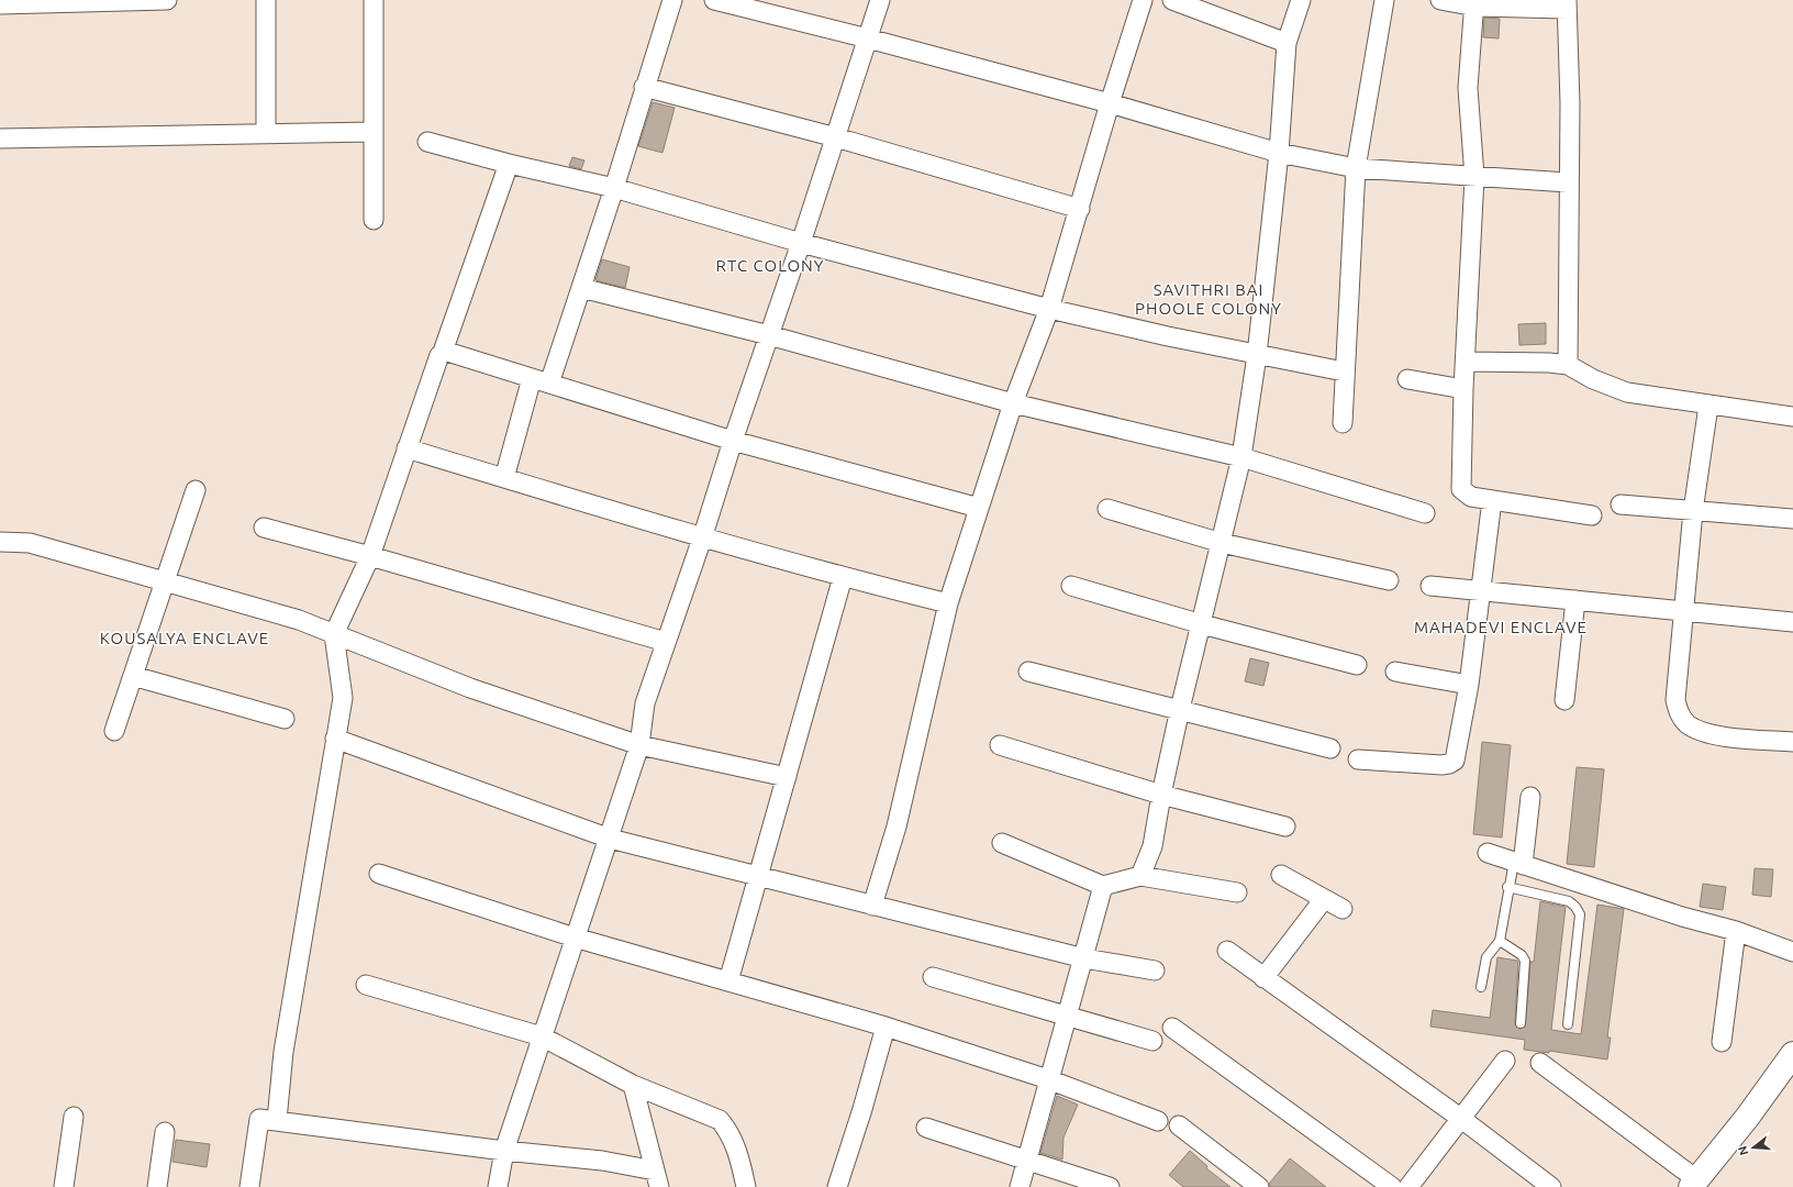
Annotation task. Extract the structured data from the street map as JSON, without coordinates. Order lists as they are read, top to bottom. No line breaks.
{"districts":["RTC COLONY","SAVITHRI BAI PHOOLE COLONY","MAHADEVI ENCLAVE","KOUSALYA ENCLAVE"],"north":"left"}
